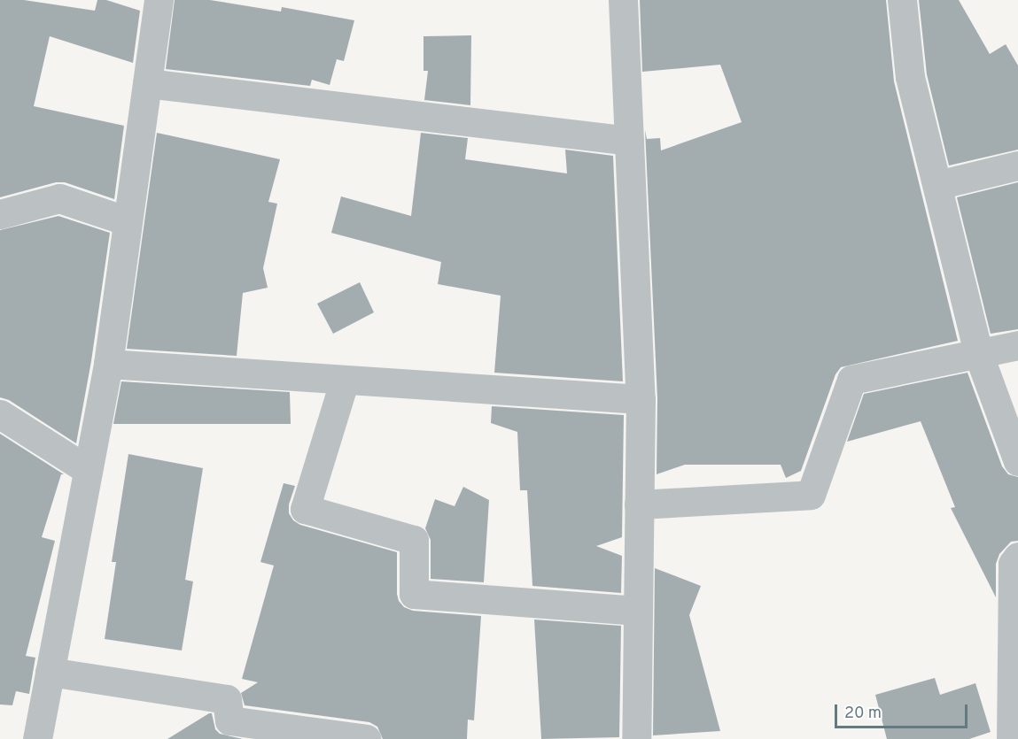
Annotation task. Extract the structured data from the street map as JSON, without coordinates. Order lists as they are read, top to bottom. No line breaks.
{"scale_bar":"20 m"}
